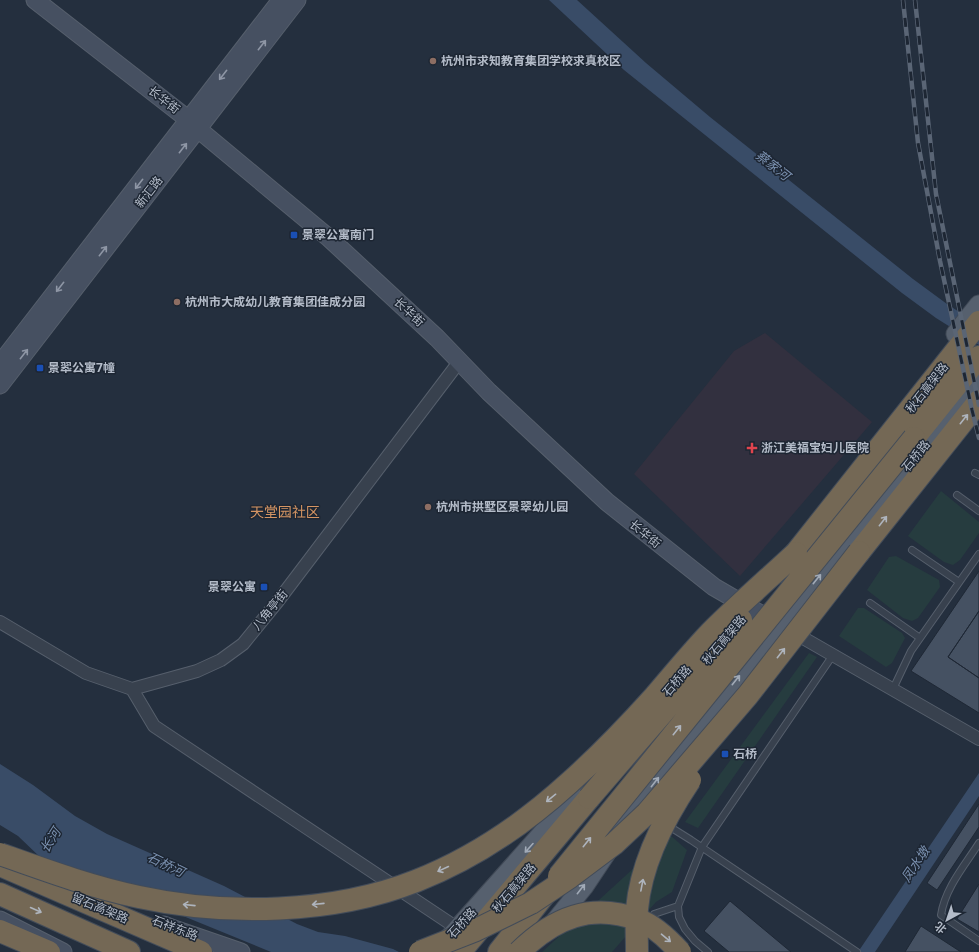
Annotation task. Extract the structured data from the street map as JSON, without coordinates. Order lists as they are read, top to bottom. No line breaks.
{"streets":{"highway":["秋石高架路","留石高架路"],"main road":["石桥路"],"street":["长华街","新汇路","八角亭街","石祥东路"]},"crossings":[["长华街","新汇路"],["长华街","石桥路"],["长华街","八角亭街"],["秋石高架路","石桥路"]],"districts":["天堂园社区"],"water":["蔡家河","长河","石桥河","凤水墩"],"places":{"other":["杭州市求知教育集团学校求真校区","杭州市大成幼儿教育集团佳成分园","杭州市拱墅区景翠幼儿园"],"transit":["景翠公寓南门","景翆公寓7幢","景翠公寓","石桥"],"health":["浙江美福宝妇儿医院"]},"north":"bottom left"}
